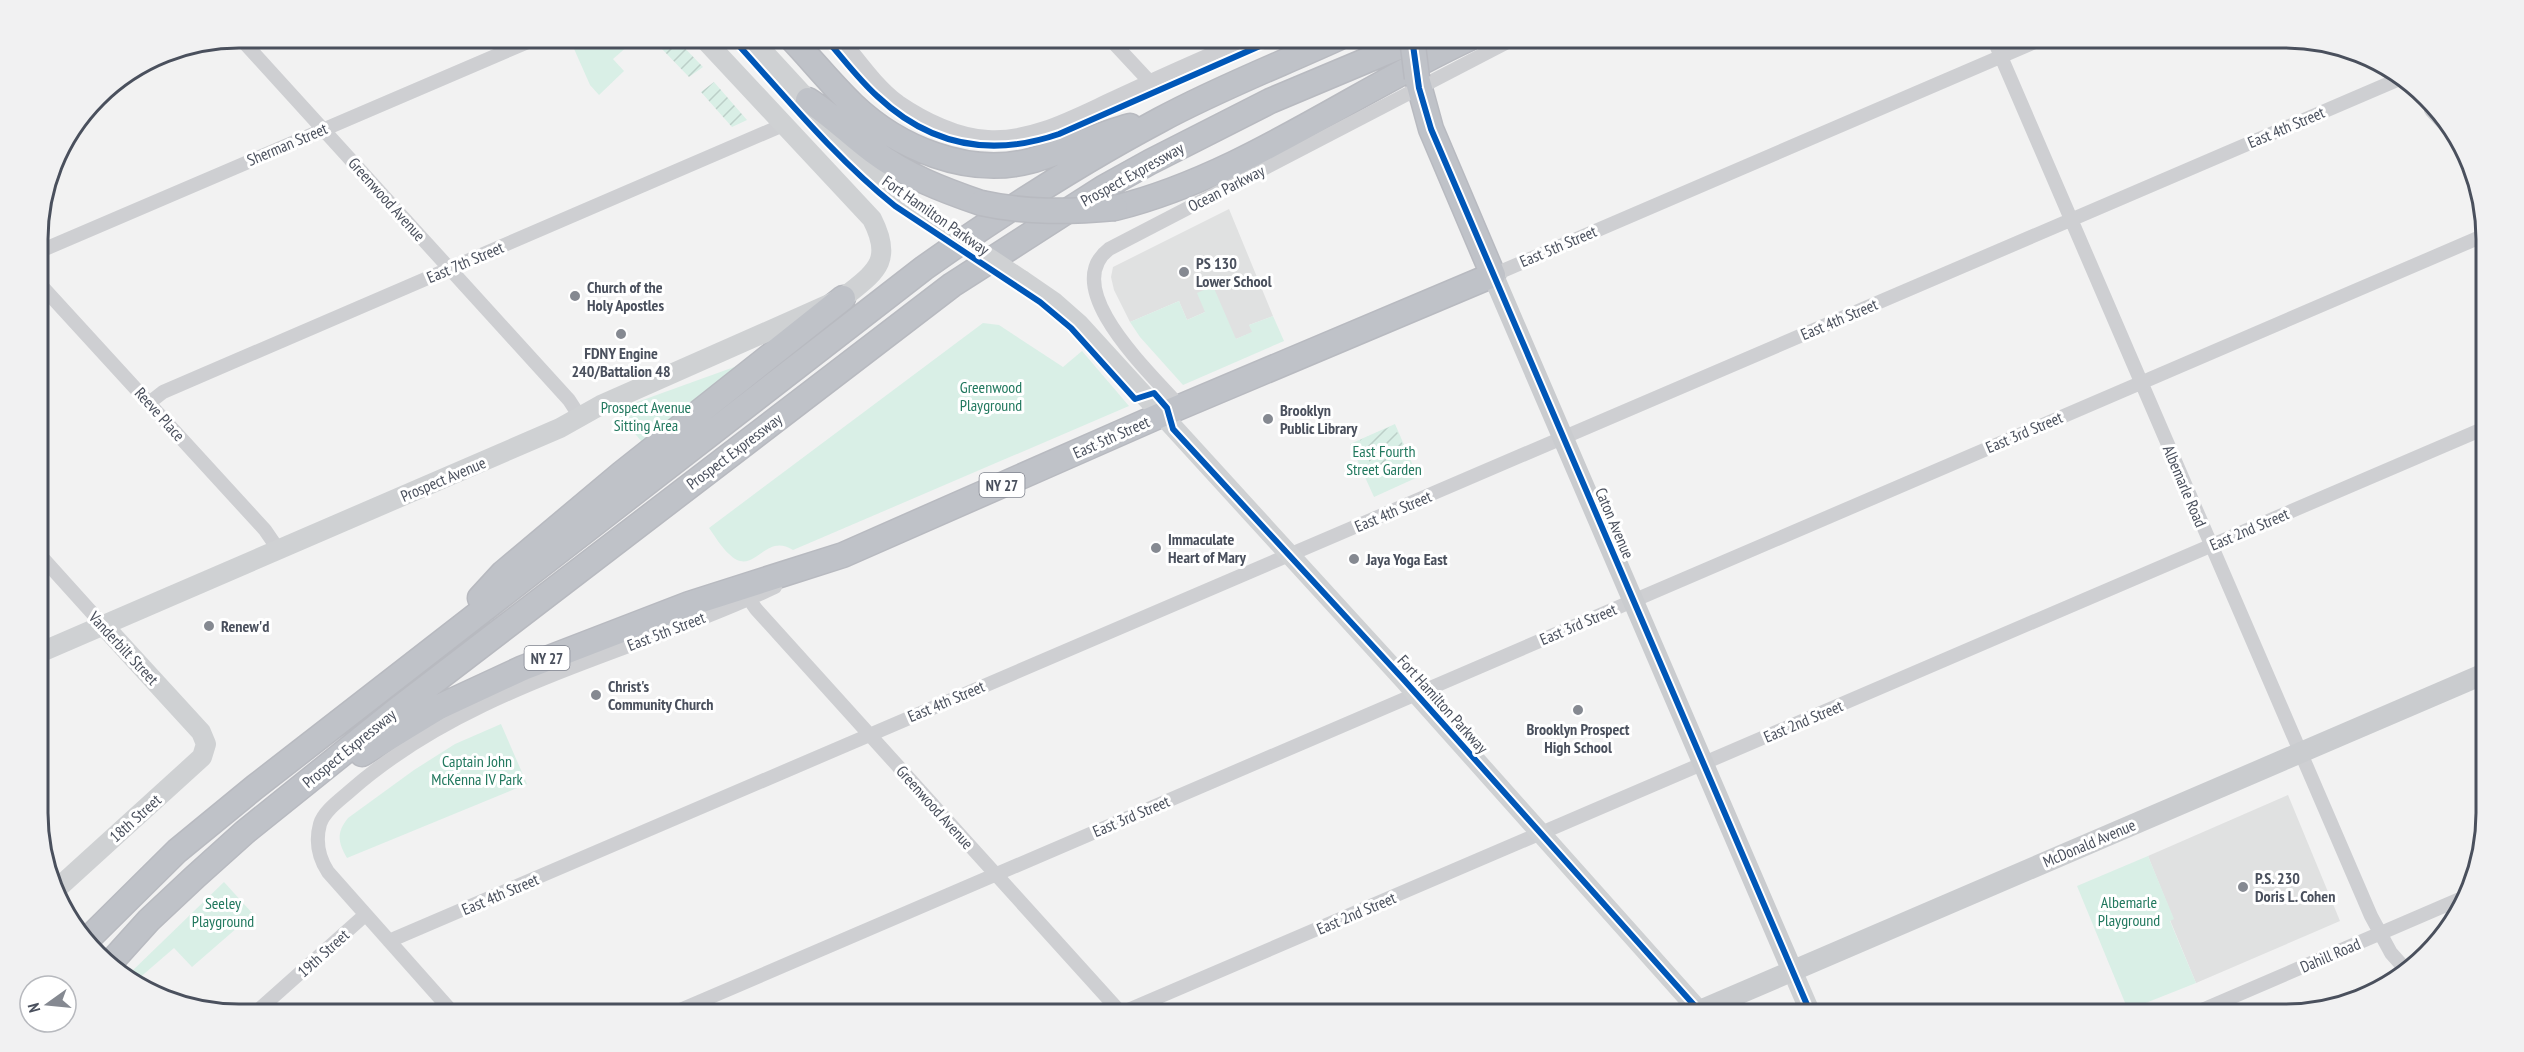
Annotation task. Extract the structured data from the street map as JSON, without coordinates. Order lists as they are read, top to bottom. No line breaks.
{"streets":{"highway":["Prospect Expressway","East 5th Street","NY 27","Caton Avenue"],"main road":["McDonald Avenue"],"street":["East 4th Street","Sherman Street","Ocean Parkway","Greenwood Avenue","Fort Hamilton Parkway","East 7th Street","Reeve Place","East 3rd Street","Prospect Avenue","Albemarle Road","East 2nd Street","Vanderbilt Street","18th Street","19th Street","Dahill Road"]},"crossings":[["East 4th Street","Greenwood Avenue"],["East 4th Street","Fort Hamilton Parkway"],["East 4th Street","Albemarle Road"],["East 4th Street","Caton Avenue"],["Sherman Street","Greenwood Avenue"],["Prospect Expressway","NY 27"],["Ocean Parkway","Fort Hamilton Parkway"],["Ocean Parkway","East 5th Street"],["Ocean Parkway","Caton Avenue"],["Greenwood Avenue","East 5th Street"],["Greenwood Avenue","East 7th Street"],["Greenwood Avenue","East 3rd Street"],["Greenwood Avenue","Prospect Avenue"],["Fort Hamilton Parkway","East 5th Street"],["Fort Hamilton Parkway","East 3rd Street"],["Fort Hamilton Parkway","East 2nd Street"],["East 5th Street","NY 27"],["East 5th Street","Albemarle Road"],["East 5th Street","Caton Avenue"],["East 5th Street","19th Street"],["East 7th Street","Reeve Place"],["Reeve Place","Prospect Avenue"],["East 3rd Street","Albemarle Road"],["East 3rd Street","Caton Avenue"],["Prospect Avenue","Vanderbilt Street"],["Albemarle Road","East 2nd Street"],["Albemarle Road","McDonald Avenue"],["Albemarle Road","Dahill Road"],["Caton Avenue","East 2nd Street"],["Caton Avenue","McDonald Avenue"],["Vanderbilt Street","18th Street"]],"parks":["Greenwood Playground","Prospect Avenue Sitting Area","East Fourth Street Garden","Captain John McKenna IV Park","Albemarle Playground","Seeley Playground"],"places":["PS 130 Lower School","Church of the Holy Apostles","FDNY Engine 240/Battalion 48","Brooklyn Public Library","Immaculate Heart of Mary","Jaya Yoga East","Renew'd","Christ's Community Church","Brooklyn Prospect High School","P.S. 230 Doris L. Cohen"],"north":"left"}
